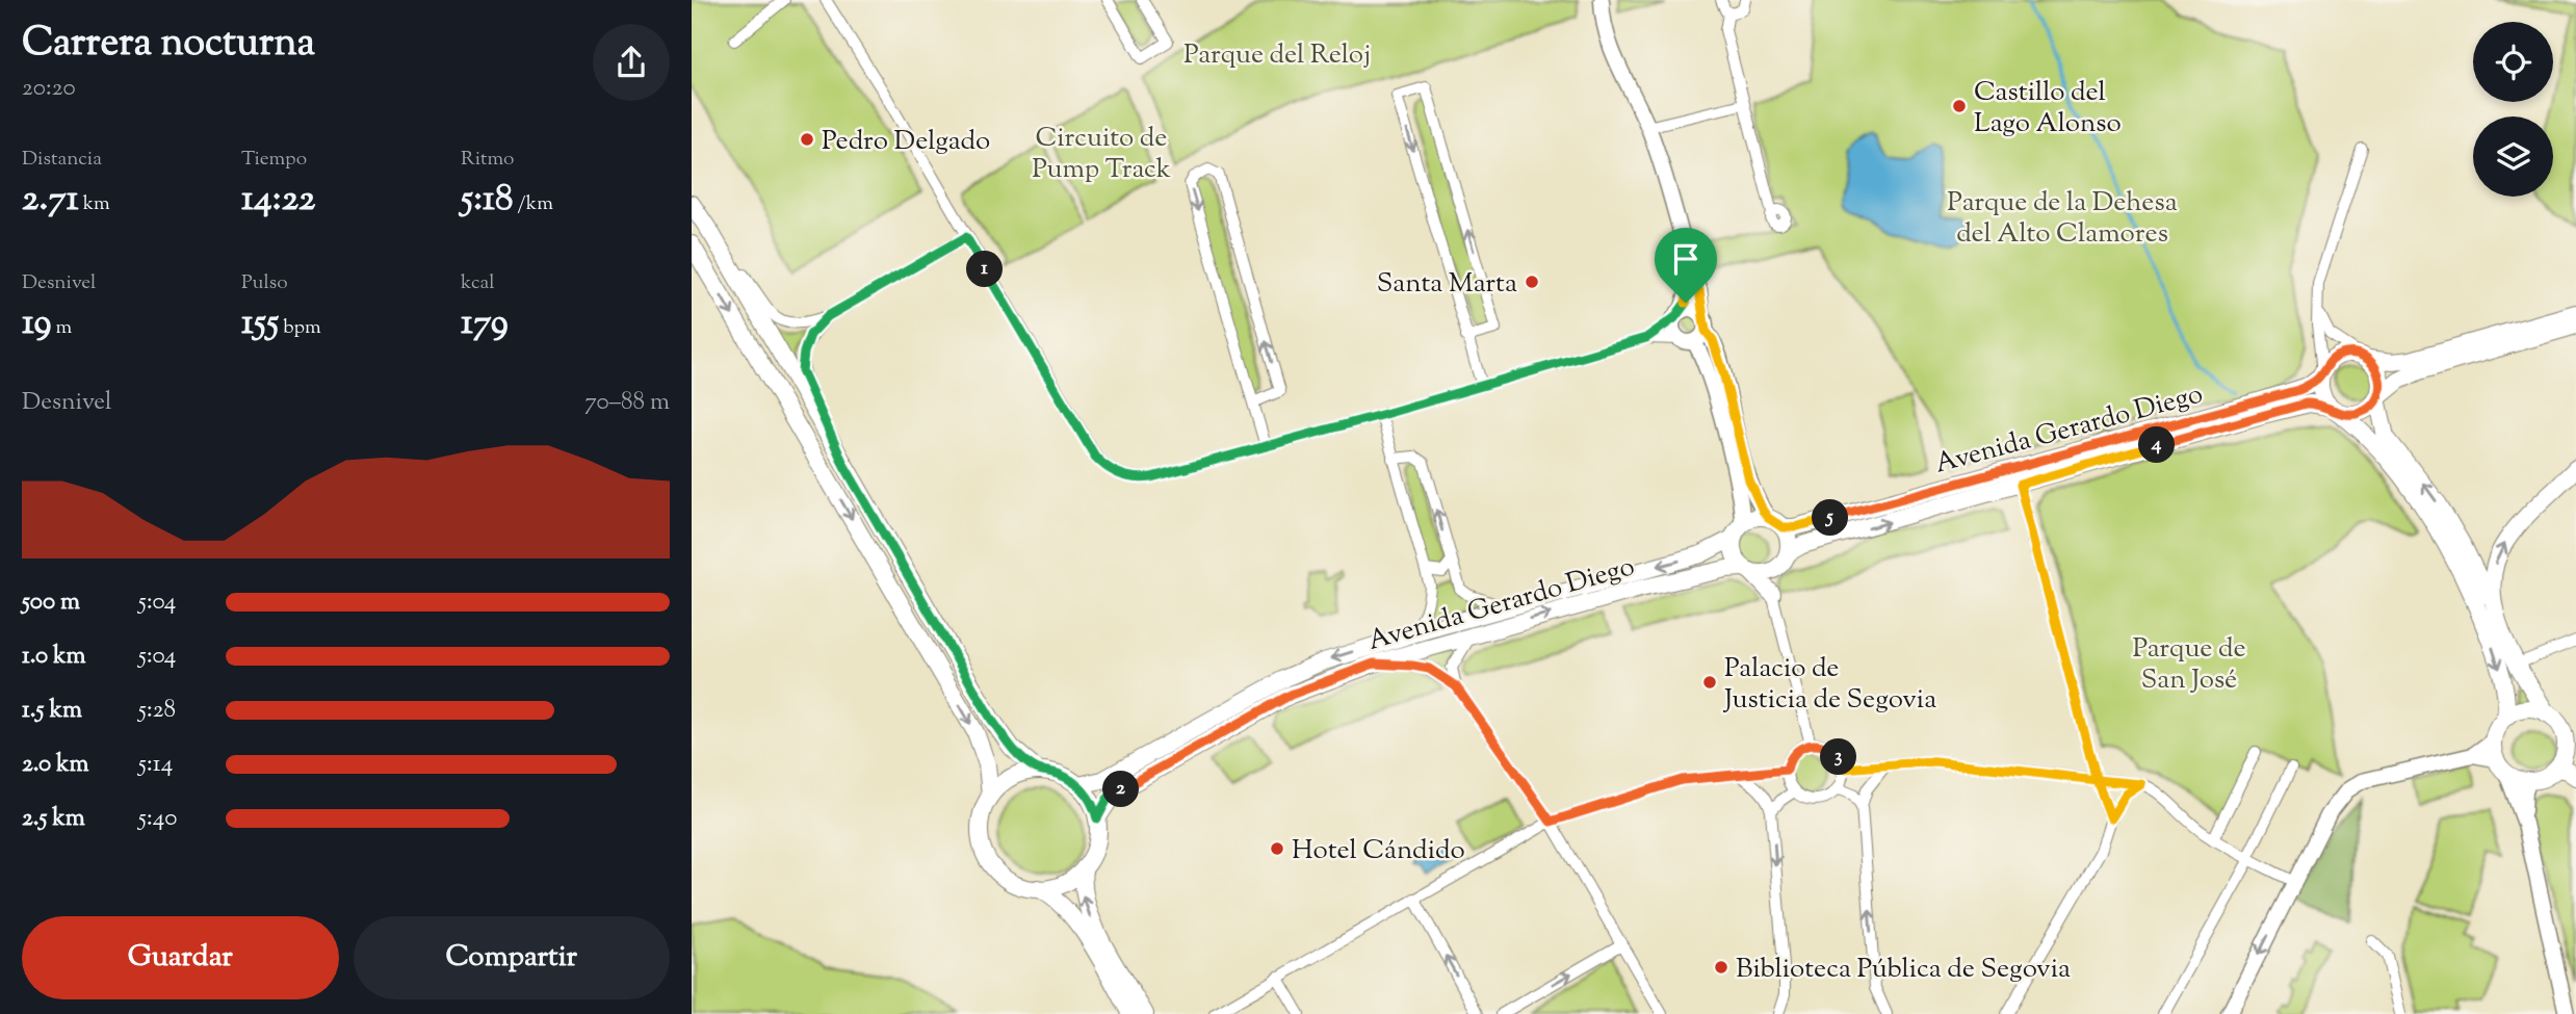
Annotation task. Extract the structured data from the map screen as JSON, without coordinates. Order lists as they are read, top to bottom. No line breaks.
{"streets":{"main road":["Avenida Gerardo Diego"]},"parks":["Parque del Reloj","Circuito de Pump Track","Parque de la Dehesa del Alto Clamores","Parque de San José"],"places":["Castillo del Lago Alonso","Pedro Delgado","Santa Marta","Palacio de Justicia de Segovia","Hotel Cándido","Biblioteca Pública de Segovia"],"page":{"heading":["Carrera nocturna","20:20"],"stats":[["Distancia","2.71 km"],["Tiempo","14:22"],["Ritmo","5:18 /km"],["Desnivel","19 m"],["Pulso","155 bpm"],["kcal","179"]],"pins":["1","4","5","3","2"],"chart":["Desnivel","70–88 m"],"list":[{"name":"500 m","note":"5:04"},{"name":"1.0 km","note":"5:04"},{"name":"1.5 km","note":"5:28"},{"name":"2.0 km","note":"5:14"},{"name":"2.5 km","note":"5:40"}],"buttons":["Guardar","Compartir"]}}
